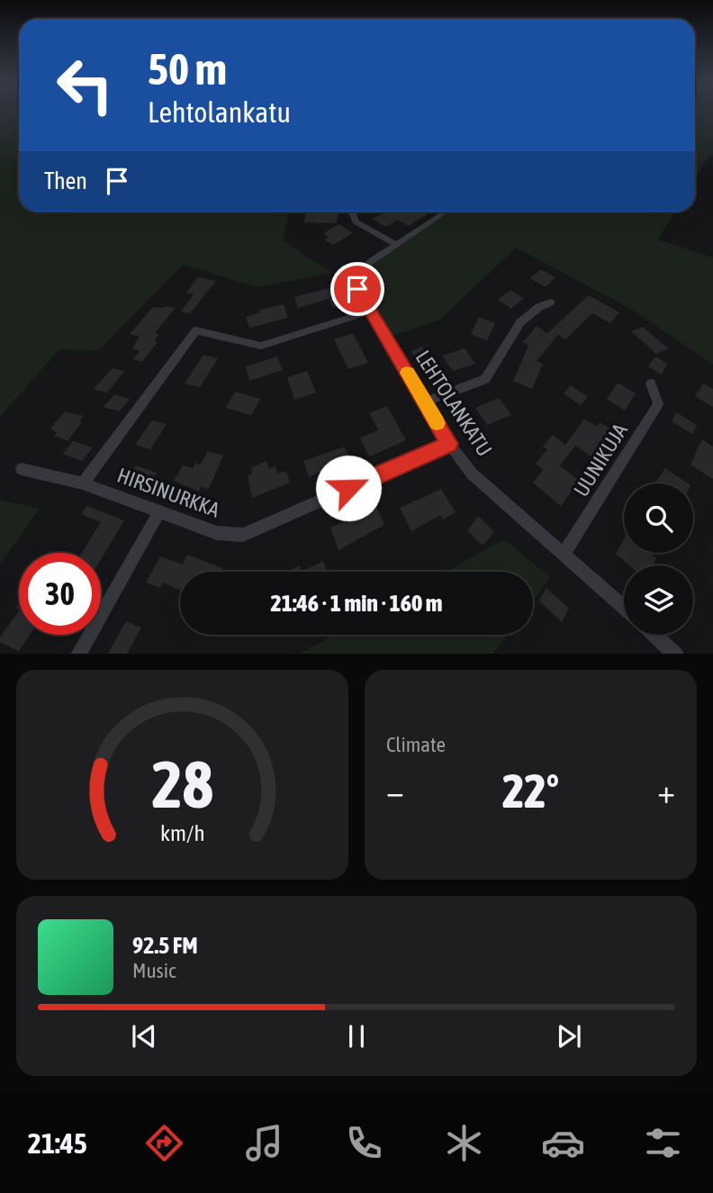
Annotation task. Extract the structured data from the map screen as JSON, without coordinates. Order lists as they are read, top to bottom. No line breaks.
{"streets":{"street":["LEHTOLANKATU","UUNIKUJA","HIRSINURKKA"]},"crossings":[["LEHTOLANKATU","UUNIKUJA"],["LEHTOLANKATU","HIRSINURKKA"]],"page":{"turn":["50 m","Lehtolankatu"],"then":"Then","limit":"30","trip":"21:46 · 1 min · 160 m","tile":"Climate","heat":["−","22°","+"],"song":["92.5 FM","Music"],"tabs":"21:45","gauge":["28","km/h"]}}
